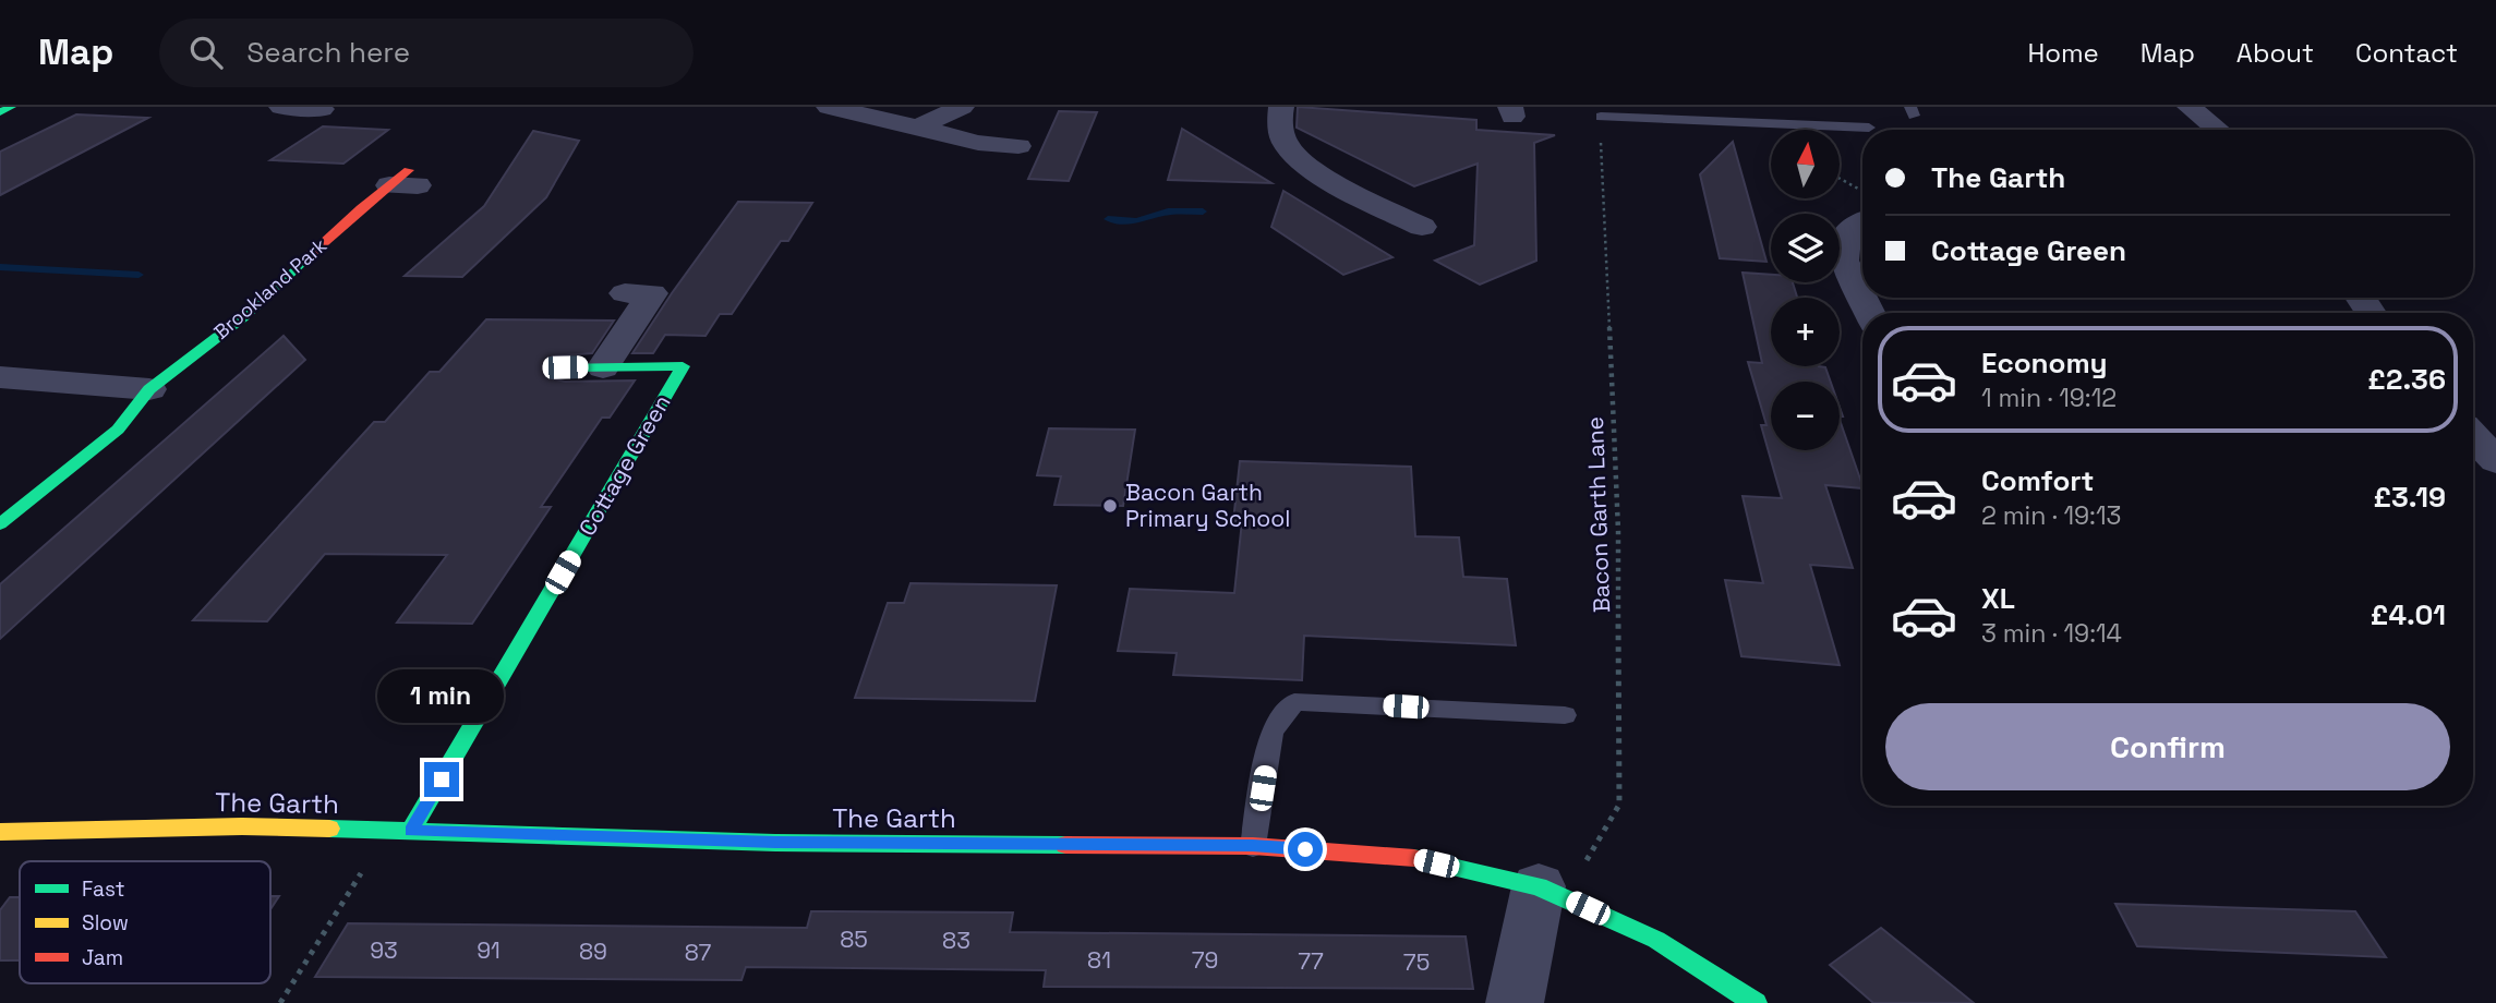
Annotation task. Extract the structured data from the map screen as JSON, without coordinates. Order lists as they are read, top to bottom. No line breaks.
{"streets":{"street":["Brookland Park","Cottage Green","The Garth"],"path":["Bacon Garth Lane"]},"crossings":[["Cottage Green","The Garth"],["Bacon Garth Lane","The Garth"]],"places":["Bacon Garth Primary School"],"house_numbers":["85","83","93","91","89","87","81","79","77","75"],"legend":["Fast","Slow","Jam"],"north":"top","page":{"header":"Map","search":"Search here","nav":["Home","Map","About","Contact"],"map_buttons":["+","−"],"banner":["The Garth","Cottage Green"],"list":[{"name":"Economy","note":"1 min · 19:12","value":"£2.36"},{"name":"Comfort","note":"2 min · 19:13","value":"£3.19"},{"name":"XL","note":"3 min · 19:14","value":"£4.01"}],"bubble":"1 min","buttons":"Confirm"}}
